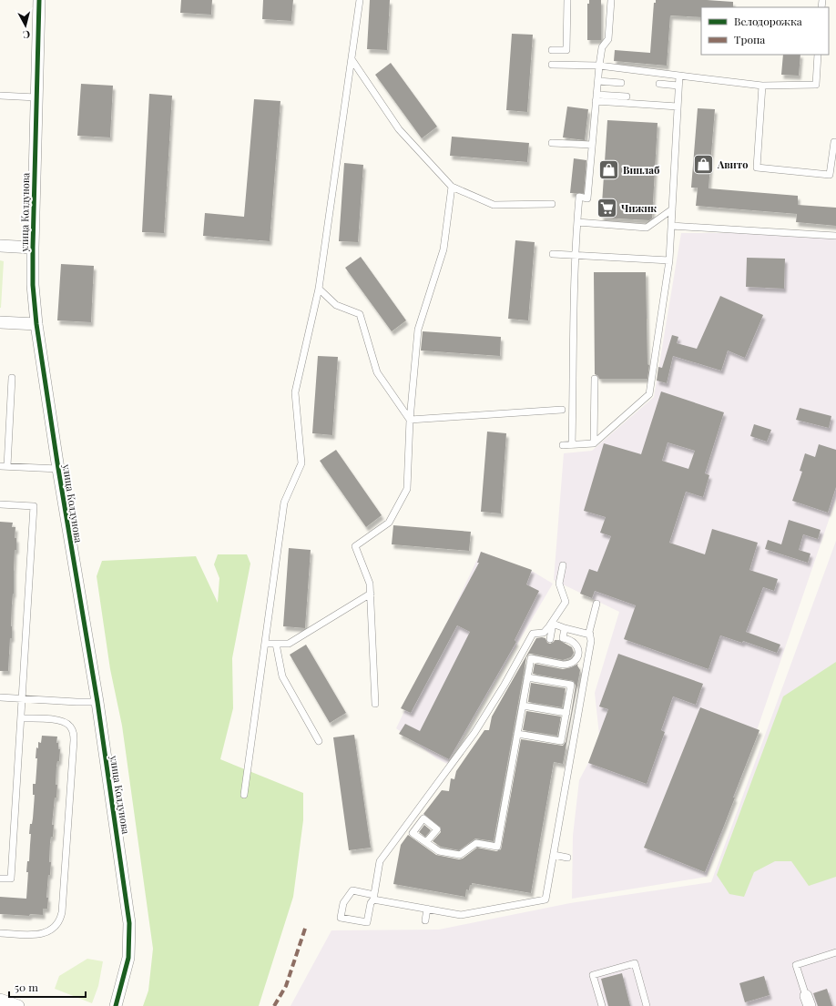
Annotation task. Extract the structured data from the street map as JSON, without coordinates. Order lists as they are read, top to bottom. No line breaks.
{"streets":{"street":["улица Колдунова"]},"places":{"shop":["Авито","Винлаб"],"supermarket":["Чижик"]},"legend":["Велодорожка","Тропа"],"scale_bar":"50 m","north":"bottom"}
